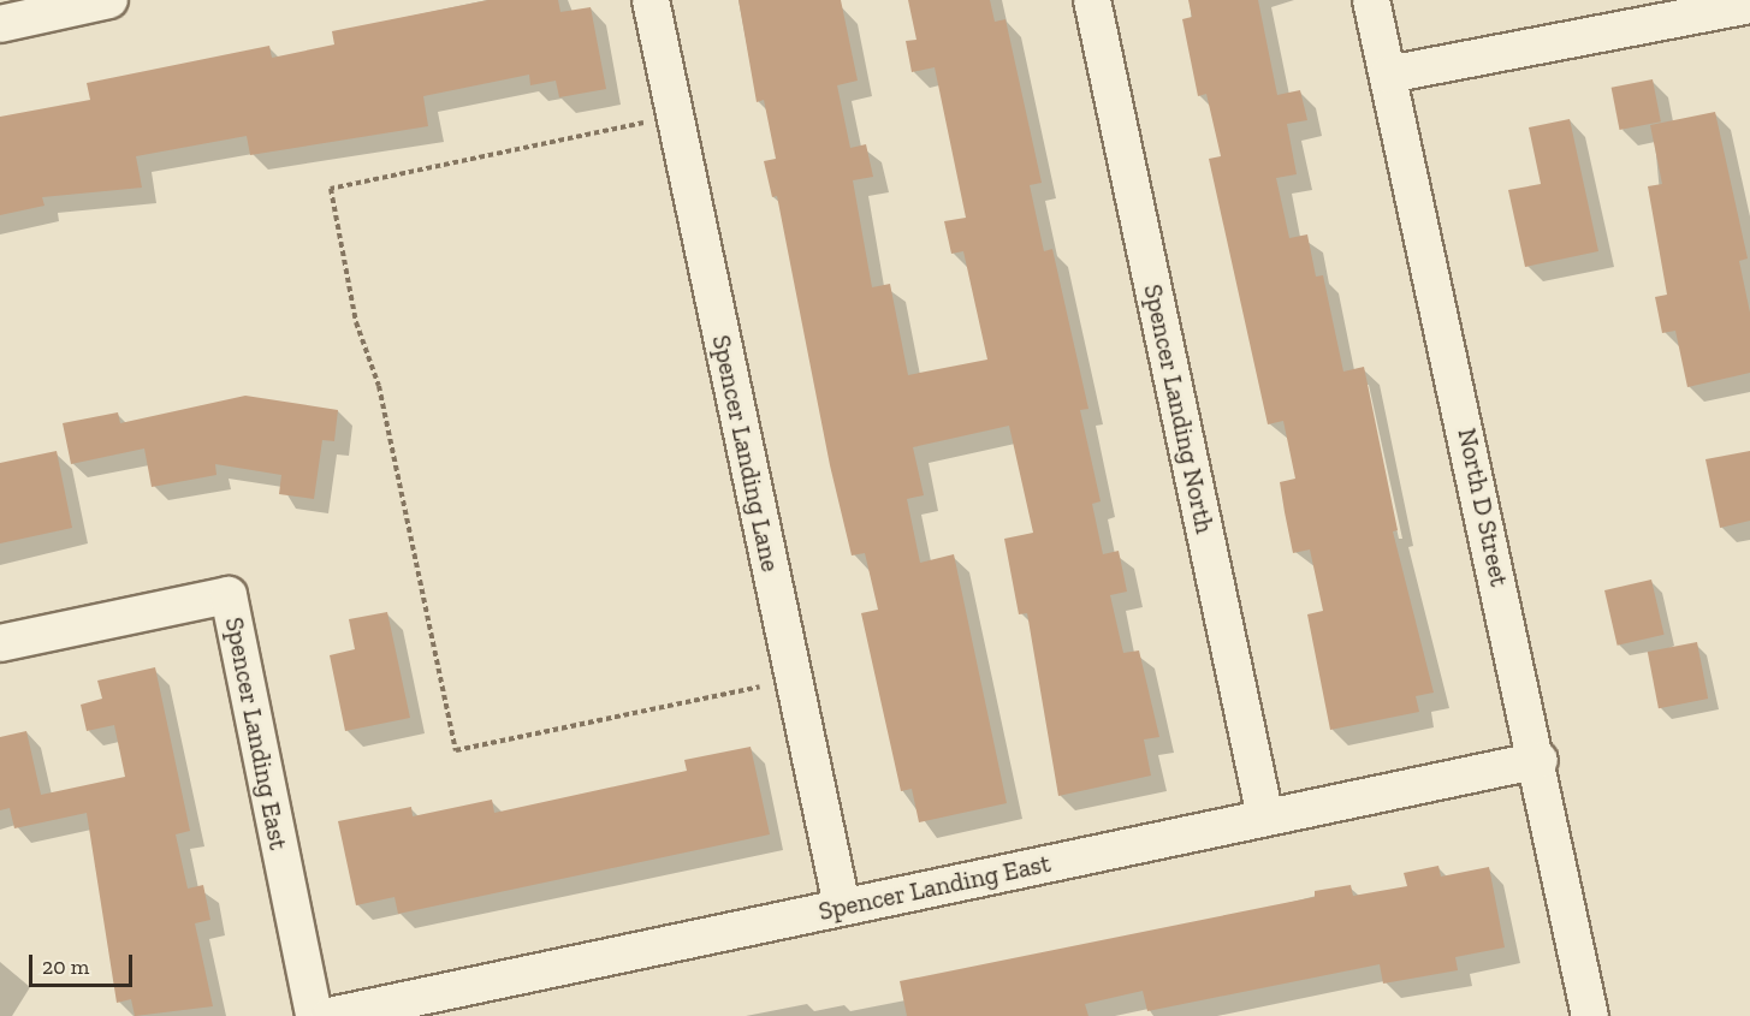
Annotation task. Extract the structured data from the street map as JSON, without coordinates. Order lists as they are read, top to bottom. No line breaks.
{"streets":{"street":["Spencer Landing North","Spencer Landing Lane","North D Street","Spencer Landing East"]},"crossings":[["Spencer Landing North","Spencer Landing East"],["Spencer Landing Lane","Spencer Landing East"],["North D Street","Spencer Landing East"]],"scale_bar":"20 m"}
